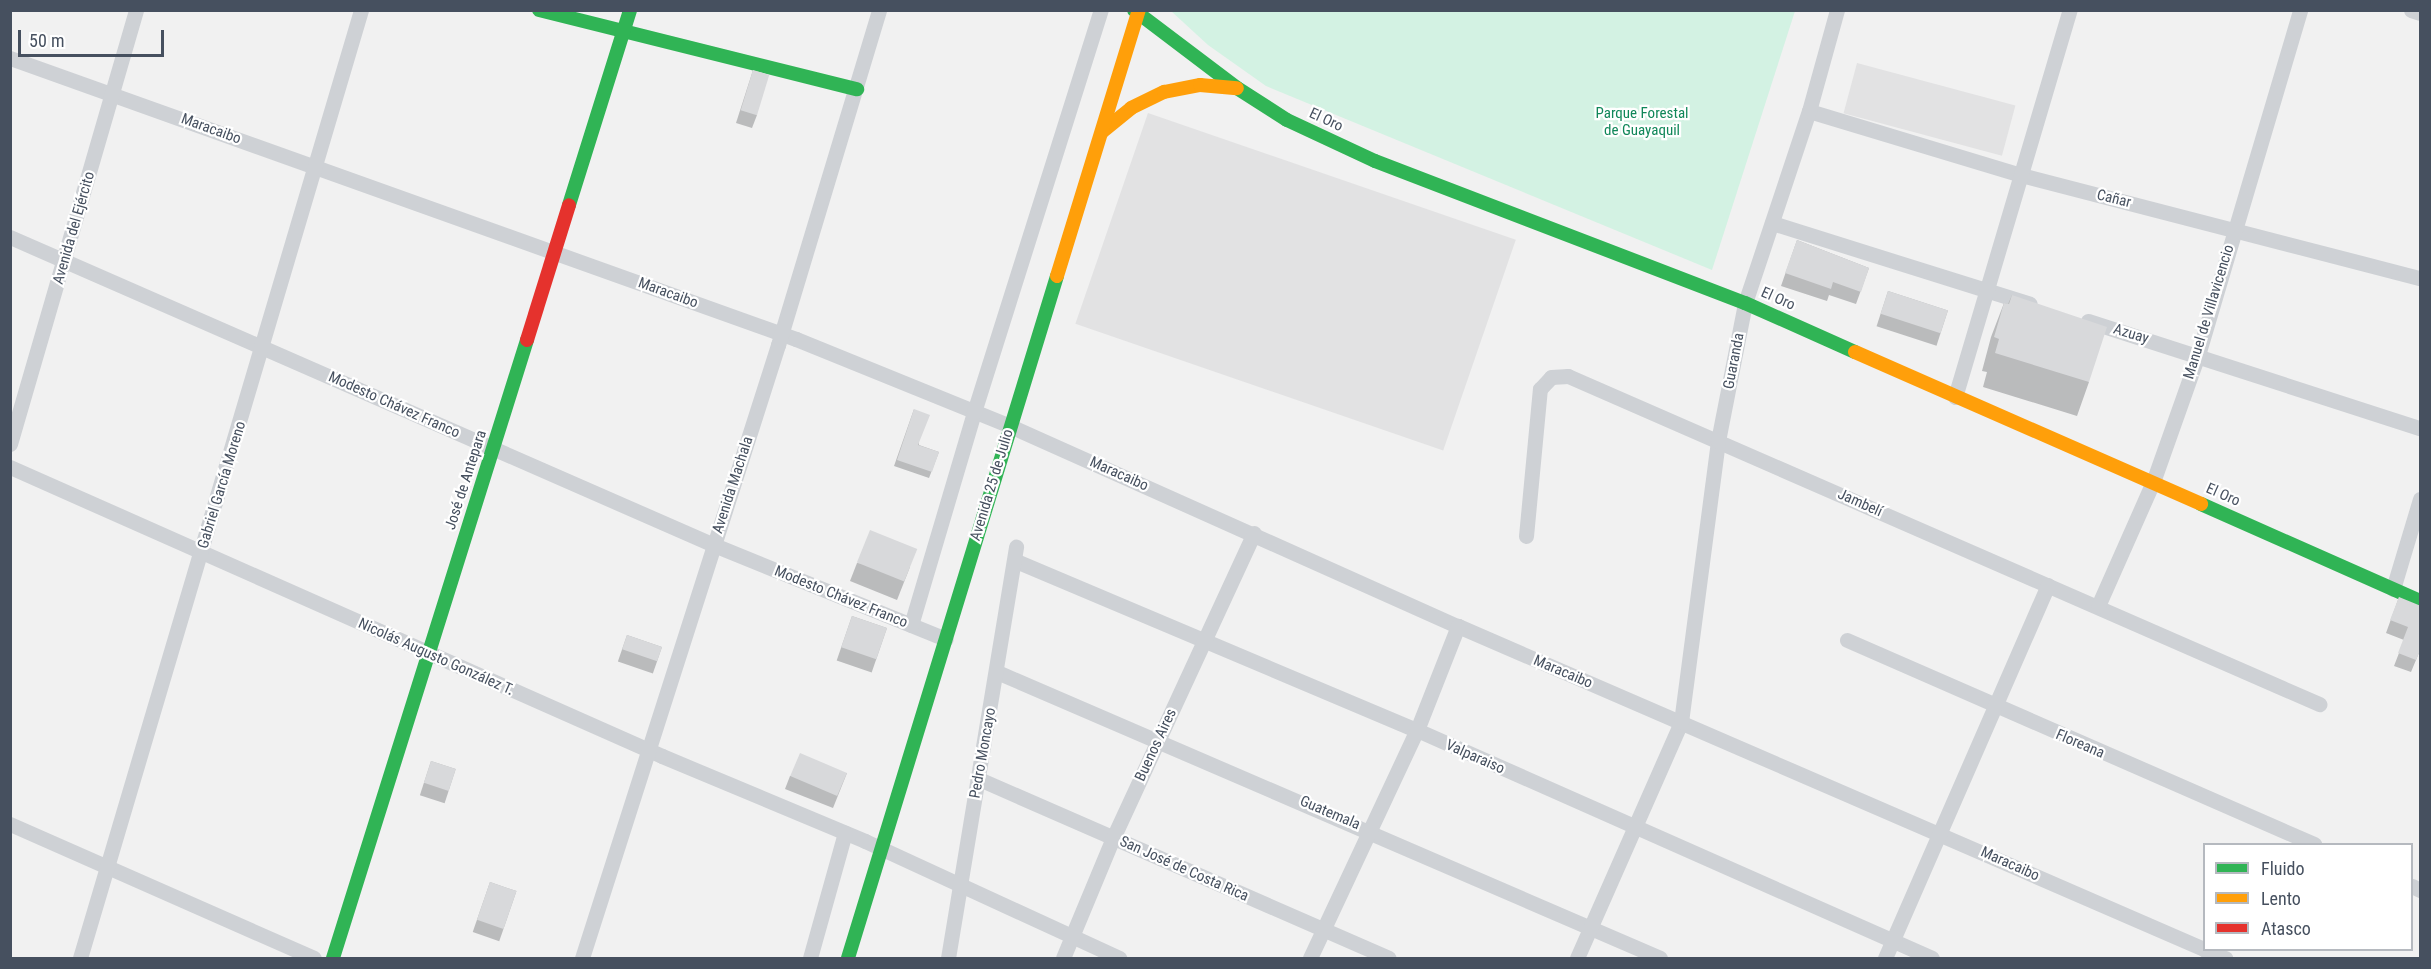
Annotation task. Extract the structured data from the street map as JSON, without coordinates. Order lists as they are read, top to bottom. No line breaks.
{"streets":{"main road":["El Oro","José de Antepara","Avenida 25 de Julio"],"street":["Maracaibo","Cañar","Avenida del Ejército","Manuel de Villavicencio","Azuay","Guaranda","Modesto Chávez Franco","Gabriel García Moreno","Avenida Machala","Jambelí","Nicolás Augusto González T.","Floreana","Buenos Aires","Pedro Moncayo","Valparaiso","Guatemala","San José de Costa Rica"]},"crossings":[["El Oro","Manuel de Villavicencio"],["El Oro","Guaranda"],["El Oro","Avenida 25 de Julio"],["Maracaibo","Avenida del Ejército"],["Maracaibo","Guaranda"],["Maracaibo","José de Antepara"],["Maracaibo","Gabriel García Moreno"],["Maracaibo","Avenida Machala"],["Maracaibo","Avenida 25 de Julio"],["Maracaibo","Buenos Aires"],["Cañar","Manuel de Villavicencio"],["Cañar","Guaranda"],["Avenida del Ejército","Modesto Chávez Franco"],["Manuel de Villavicencio","Azuay"],["Manuel de Villavicencio","Jambelí"],["Guaranda","Jambelí"],["Guaranda","Valparaiso"],["Guaranda","Guatemala"],["Modesto Chávez Franco","José de Antepara"],["Modesto Chávez Franco","Gabriel García Moreno"],["Modesto Chávez Franco","Avenida Machala"],["Modesto Chávez Franco","Avenida 25 de Julio"],["José de Antepara","Nicolás Augusto González T."],["Gabriel García Moreno","Nicolás Augusto González T."],["Avenida Machala","Nicolás Augusto González T."],["Avenida 25 de Julio","Nicolás Augusto González T."],["Nicolás Augusto González T.","Buenos Aires"],["Nicolás Augusto González T.","Pedro Moncayo"],["Buenos Aires","Valparaiso"],["Buenos Aires","Guatemala"],["Buenos Aires","San José de Costa Rica"],["Pedro Moncayo","Valparaiso"],["Pedro Moncayo","Guatemala"],["Pedro Moncayo","San José de Costa Rica"]],"parks":["Parque Forestal de Guayaquil"],"legend":["Fluido","Lento","Atasco"],"scale_bar":"50 m"}
